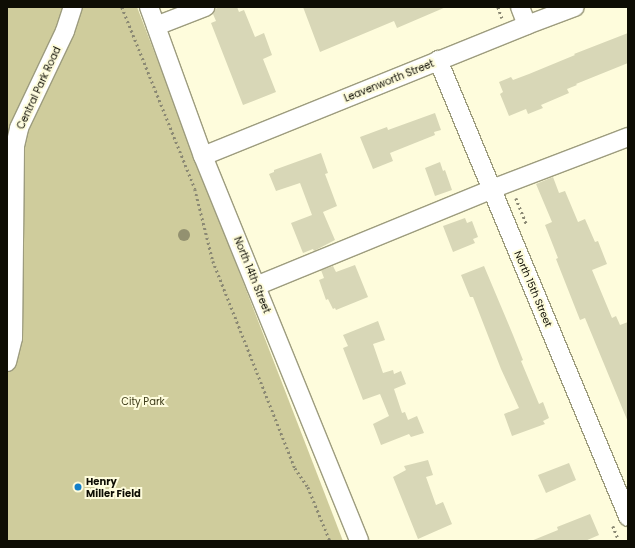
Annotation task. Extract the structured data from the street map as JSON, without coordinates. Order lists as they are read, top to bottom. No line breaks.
{"streets":{"street":["Leavenworth Street","Central Park Road","North 14th Street","North 15th Street"]},"crossings":[["Leavenworth Street","North 14th Street"],["Leavenworth Street","North 15th Street"]],"parks":["City Park"],"places":["Henry Miller Field"]}
